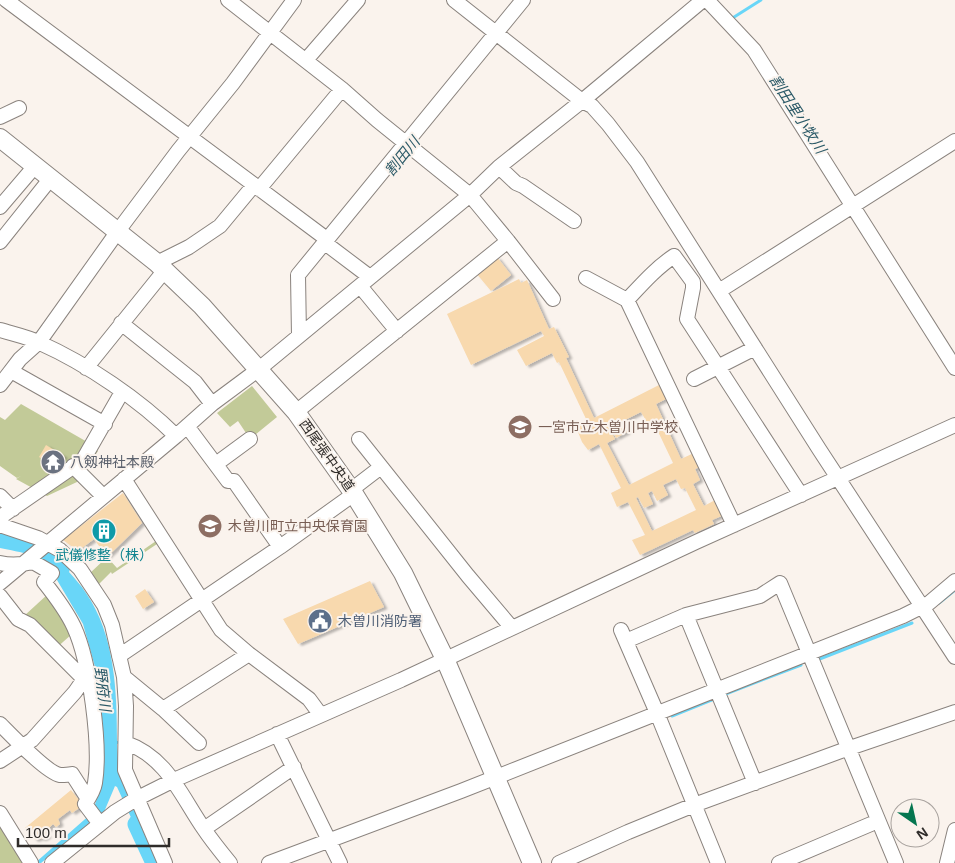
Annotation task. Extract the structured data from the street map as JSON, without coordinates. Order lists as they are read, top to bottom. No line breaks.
{"streets":{"main road":["西尾張中央道"]},"water":["割田里小牧川","割田川","野府川"],"places":{"school or university":["一宮市立木曽川中学校","木曽川町立中央保育園"],"temple":["八剱神社本殿"],"building":["武儀修整（株）"],"public building":["木曽川消防署"]},"scale_bar":"100 m","north":"bottom right"}
